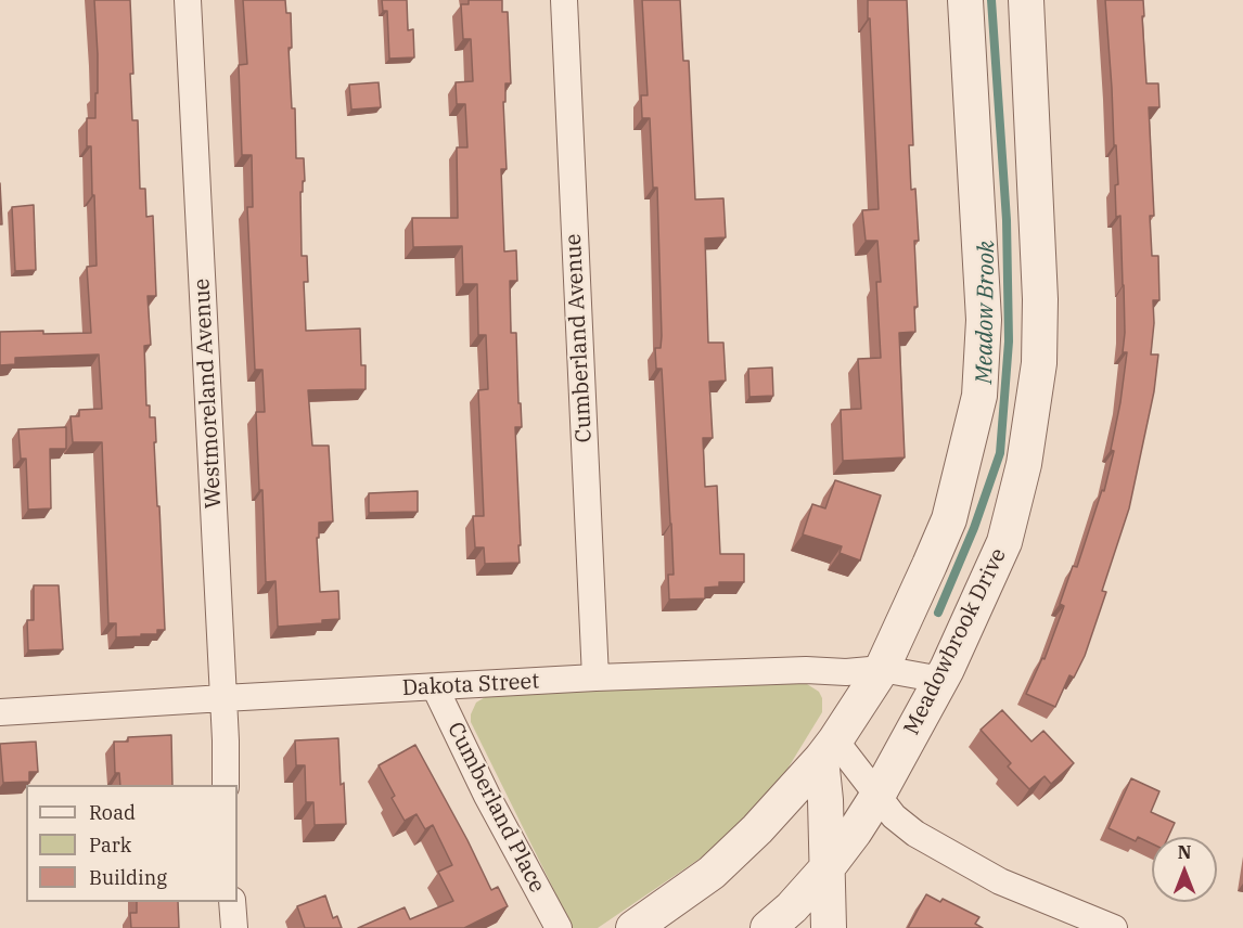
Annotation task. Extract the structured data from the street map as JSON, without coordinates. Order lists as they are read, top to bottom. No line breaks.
{"streets":{"street":["Cumberland Avenue","Westmoreland Avenue","Meadowbrook Drive","Dakota Street","Cumberland Place"]},"crossings":[["Cumberland Avenue","Dakota Street"],["Westmoreland Avenue","Dakota Street"],["Meadowbrook Drive","Dakota Street"],["Dakota Street","Cumberland Place"]],"water":["Meadow Brook"],"legend":["Road","Park","Building"],"north":"top"}
